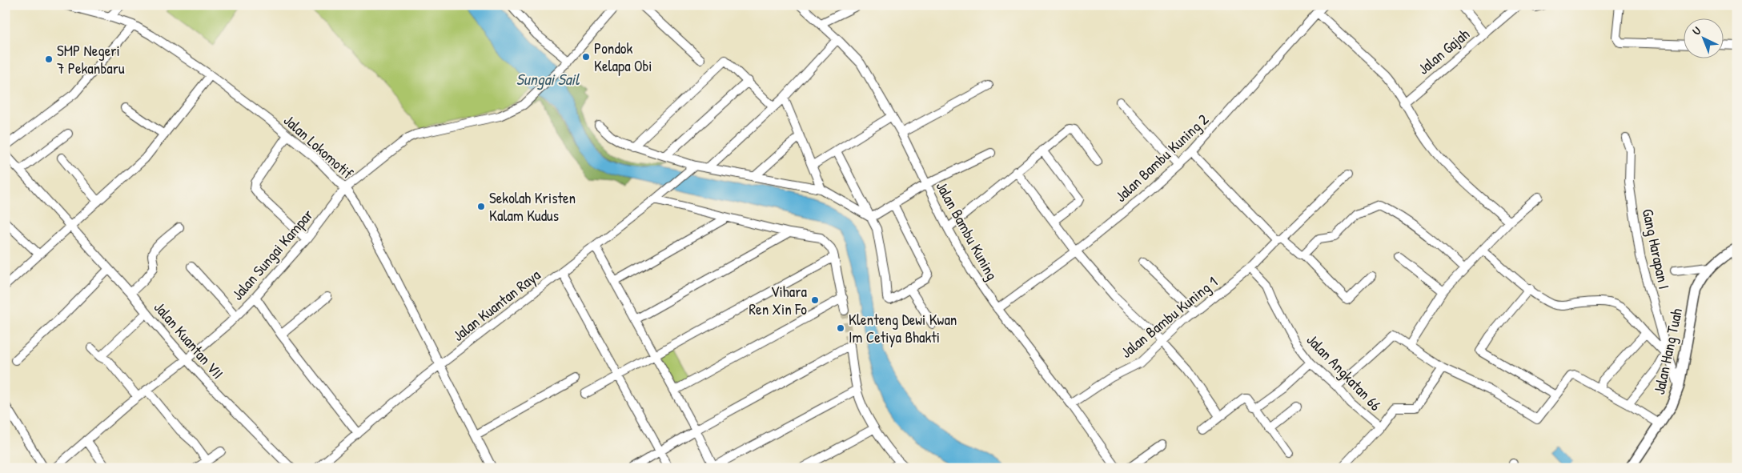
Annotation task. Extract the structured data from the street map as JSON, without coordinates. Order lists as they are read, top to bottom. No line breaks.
{"streets":{"main road":["Jalan Hang Tuah"],"street":["Jalan Gajah","Jalan Lokomotif","Jalan Bambu Kuning 2","Jalan Bambu Kuning","Gang Harapan I","Jalan Sungai Kampar","Jalan Kuantan Raya","Jalan Bambu Kuning 1","Jalan Kuantan VII","Jalan Angkatan 66"]},"crossings":[["Jalan Lokomotif","Jalan Sungai Kampar"],["Jalan Lokomotif","Jalan Kuantan Raya"],["Jalan Bambu Kuning 2","Jalan Bambu Kuning"],["Jalan Bambu Kuning","Jalan Bambu Kuning 1"],["Gang Harapan I","Jalan Hang Tuah"],["Jalan Sungai Kampar","Jalan Kuantan VII"],["Jalan Bambu Kuning 1","Jalan Angkatan 66"]],"water":["Sungai Sail"],"places":["Pondok Kelapa Obi","SMP Negeri 7 Pekanbaru","Sekolah Kristen Kalam Kudus","Vihara Ren Xin Fo","Klenteng Dewi Kwan Im Cetiya Bhakti"],"north":"top left"}
